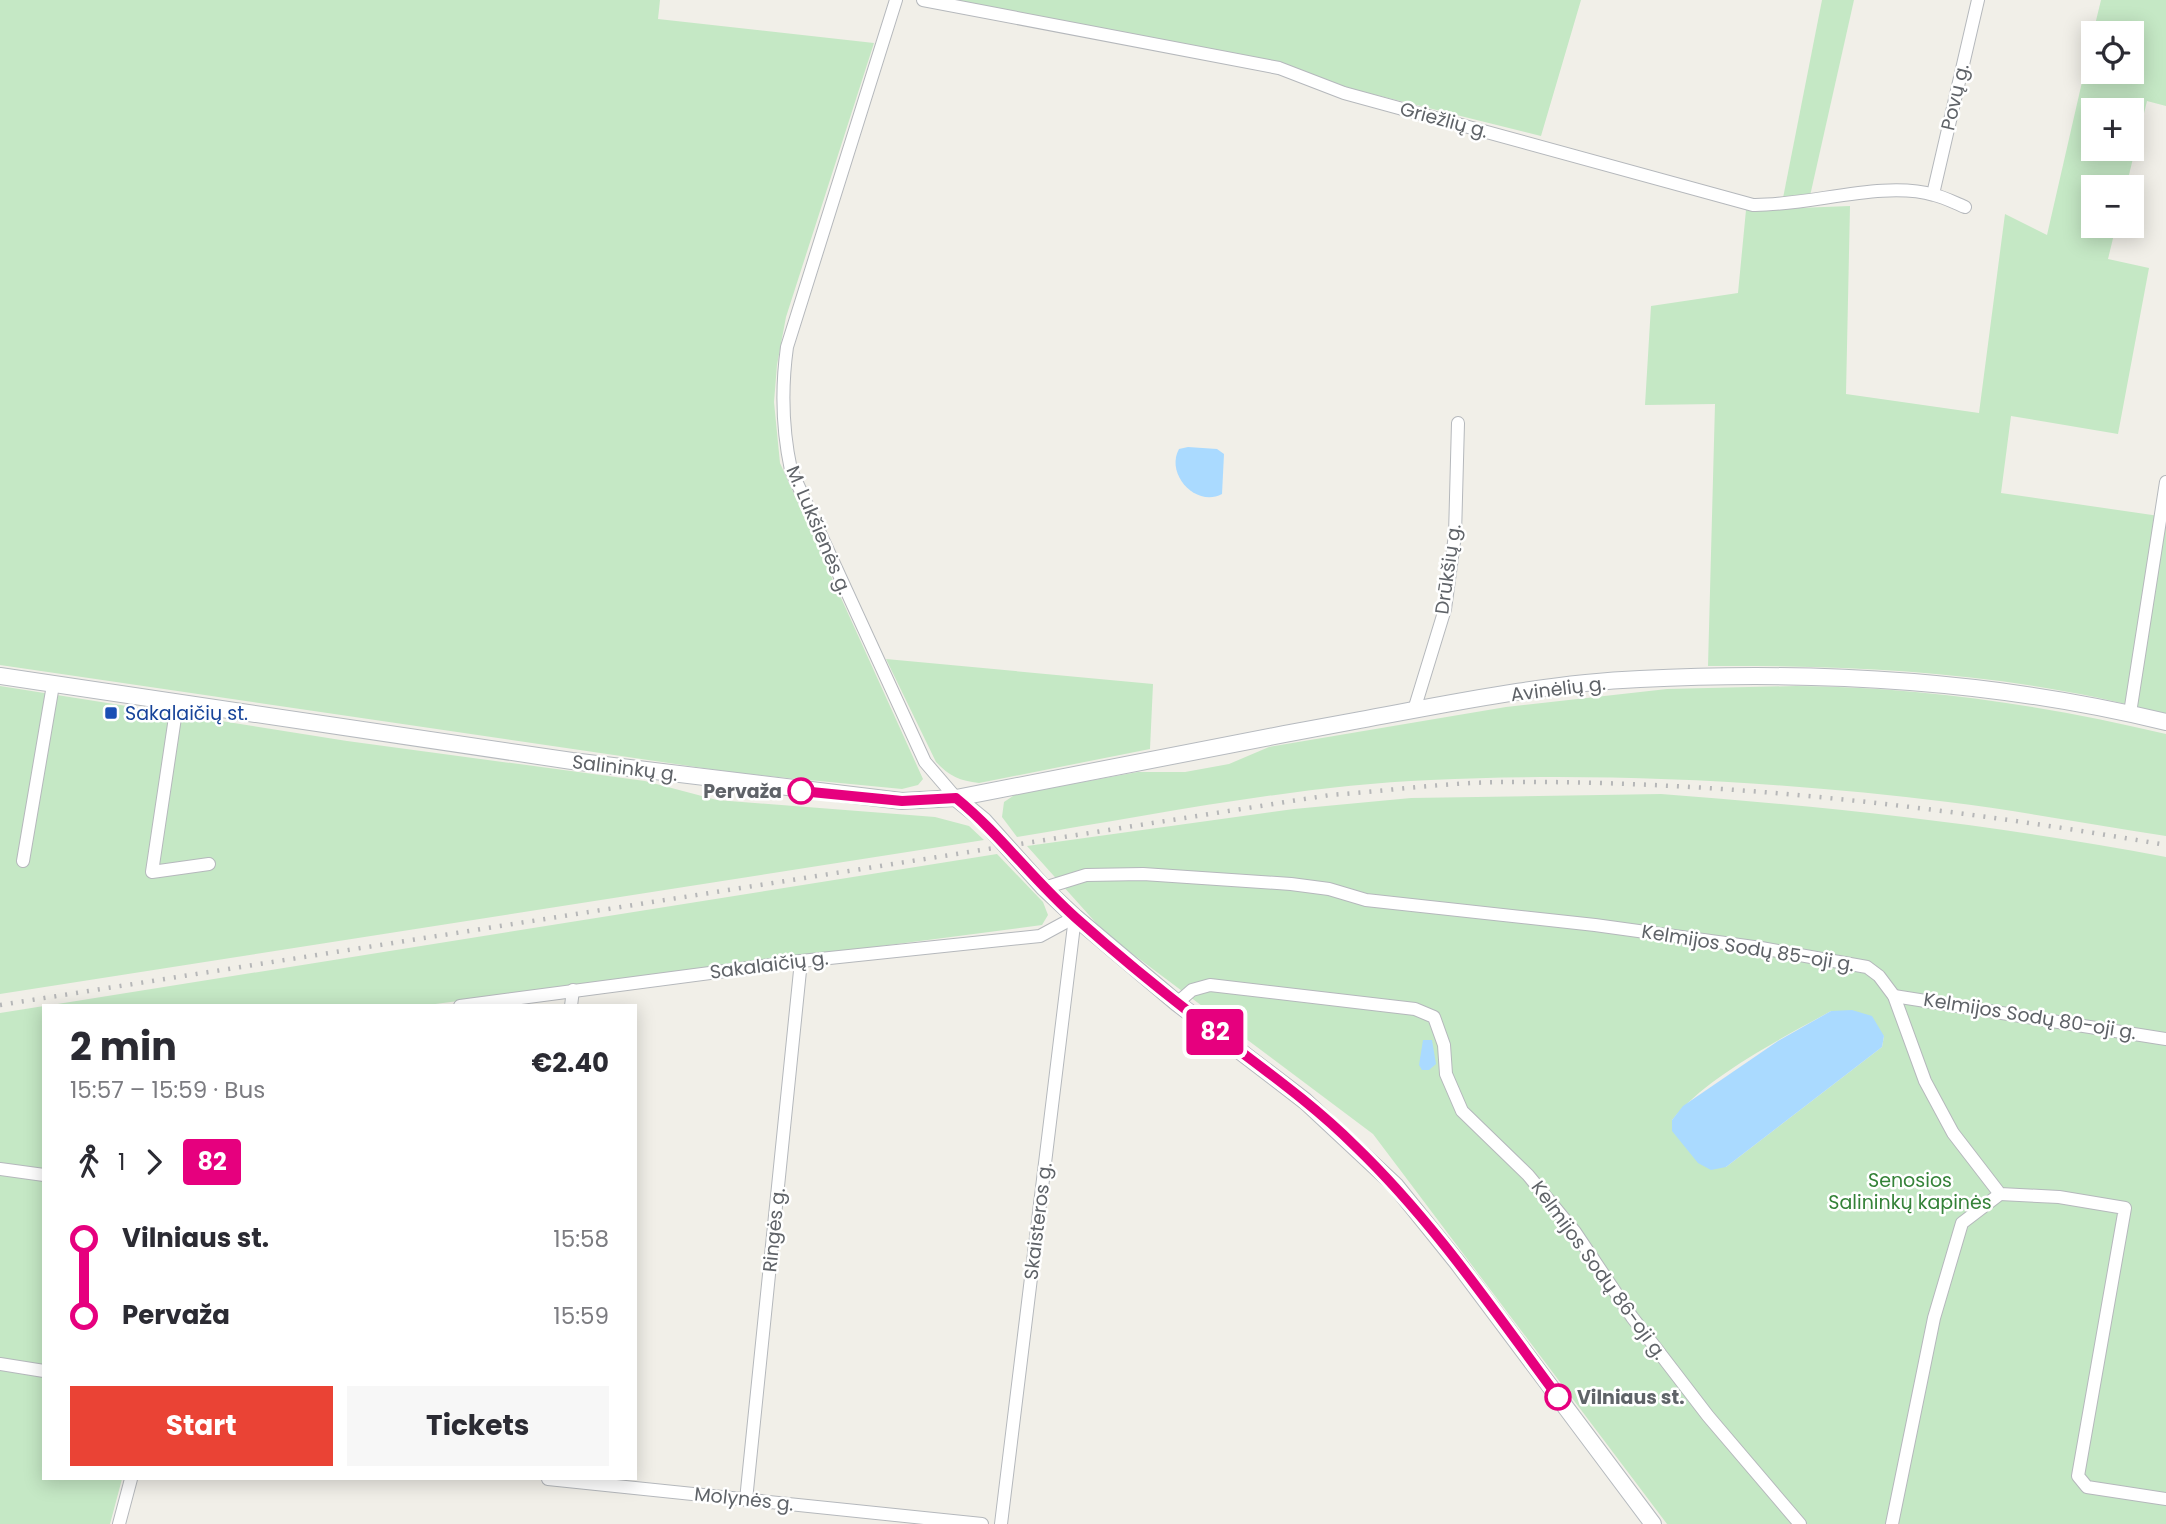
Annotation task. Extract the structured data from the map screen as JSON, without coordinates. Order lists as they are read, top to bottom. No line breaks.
{"streets":{"main road":["Avinėlių g.","Salininkų g."],"street":["Povų g.","Griežlių g.","M. Lukšienės g.","Drūkšių g.","Kelmijos Sodų 85-oji g.","Sakalaičių g.","Kelmijos Sodų 80-oji g.","Skaisteros g.","Ringės g.","Kelmijos Sodų 86-oji g.","Molynės g."]},"crossings":[["Povų g.","Griežlių g."],["M. Lukšienės g.","Avinėlių g."],["M. Lukšienės g.","Salininkų g."],["Drūkšių g.","Avinėlių g."],["Avinėlių g.","Salininkų g."],["Kelmijos Sodų 85-oji g.","Kelmijos Sodų 80-oji g."],["Sakalaičių g.","Skaisteros g."],["Sakalaičių g.","Ringės g."],["Ringės g.","Molynės g."]],"parks":["Senosios Salininkų kapinės"],"places":{"transit":["Sakalaičių st."],"other":["Pervaža","Vilniaus st."]},"lines":["bus line 82"],"page":{"on_map":"82","map_buttons":["+","−"],"heading":["2 min","15:57 – 15:59 · Bus","€2.40"],"legs":["1","82"],"list":[{"name":"Vilniaus st.","value":"15:58"},{"name":"Pervaža","value":"15:59"}],"buttons":["Start","Tickets"]}}
